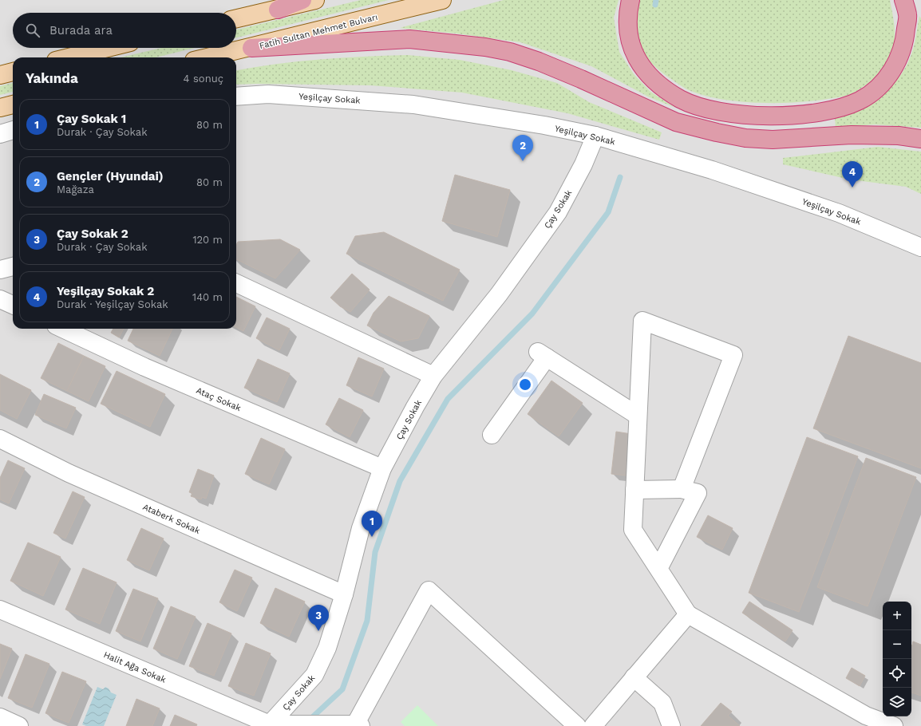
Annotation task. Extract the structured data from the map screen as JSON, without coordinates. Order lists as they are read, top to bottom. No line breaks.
{"streets":{"main road":["Fatih Sultan Mehmet Bulvarı"],"street":["Yeşilçay Sokak","Çay Sokak","Ataç Sokak","Ataberk Sokak","Halit Ağa Sokak"]},"crossings":[["Yeşilçay Sokak","Çay Sokak"],["Çay Sokak","Ataç Sokak"],["Çay Sokak","Ataberk Sokak"],["Çay Sokak","Halit Ağa Sokak"]],"page":{"search":"Burada ara","heading":["Yakında","4 sonuç"],"list":[{"mark":"1","name":"Çay Sokak 1","note":"Durak · Çay Sokak","value":"80 m"},{"mark":"2","name":"Gençler (Hyundai)","note":"Mağaza","value":"80 m"},{"mark":"3","name":"Çay Sokak 2","note":"Durak · Çay Sokak","value":"120 m"},{"mark":"4","name":"Yeşilçay Sokak 2","note":"Durak · Yeşilçay Sokak","value":"140 m"}],"pins":["2","4","1","3"],"map_buttons":["+","−"]}}
